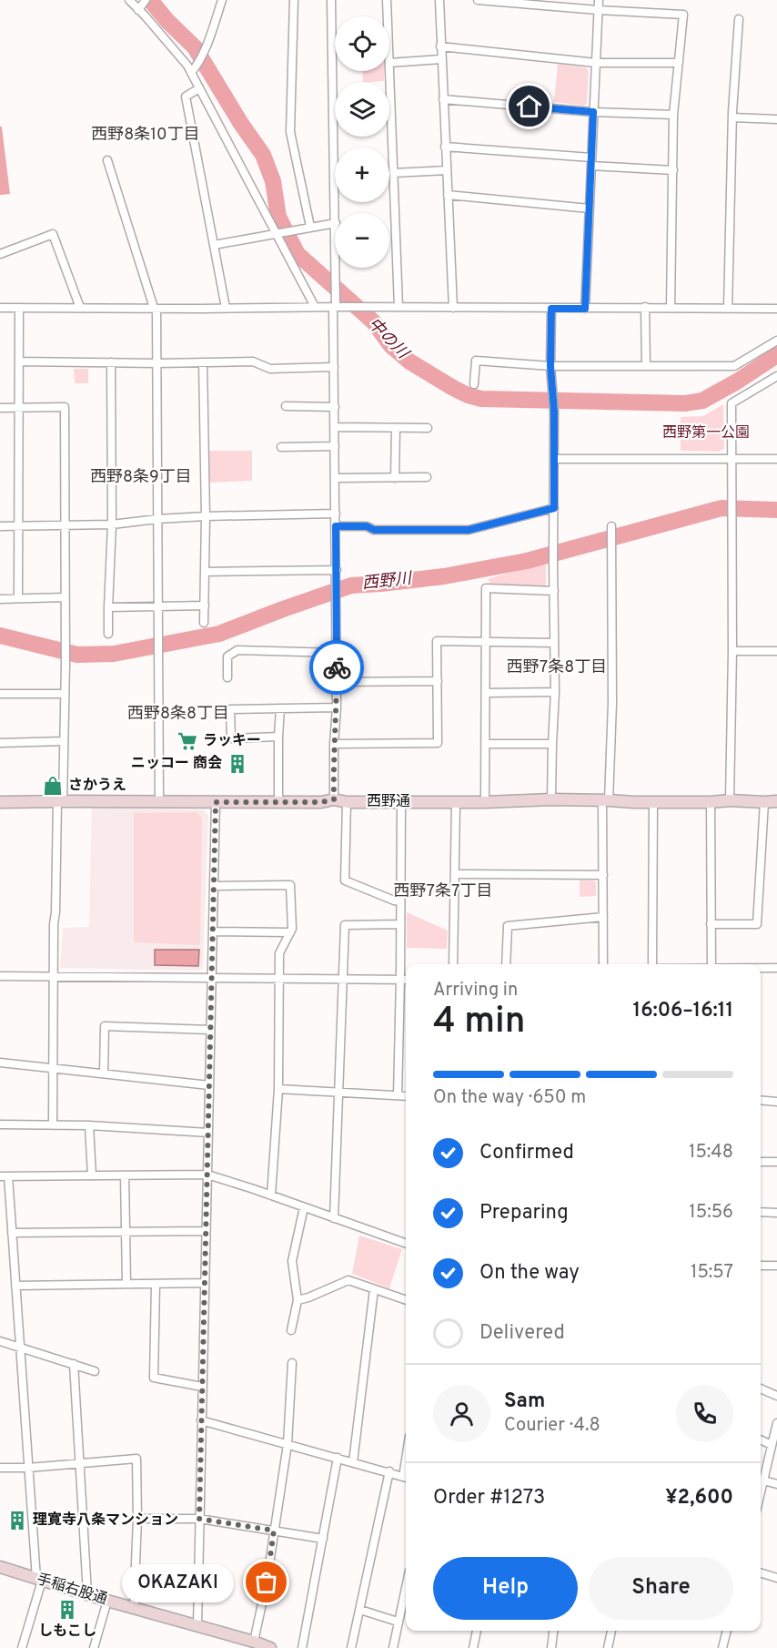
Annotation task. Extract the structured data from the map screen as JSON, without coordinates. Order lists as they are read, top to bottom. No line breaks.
{"streets":{"street":["西野通","手稲右股通"]},"districts":["西野8条10丁目","西野8条9丁目","西野7条8丁目","西野8条8丁目","西野7条7丁目"],"water":["中の川","西野川"],"parks":["西野第一公園"],"places":{"supermarket":["ラッキー"],"building":["ニッコー 商会","理寛寺八条マンション","しもこし"],"shop":["さかうえ"],"other":["OKAZAKI"]},"page":{"map_buttons":["+","−"],"heading":["4 min","Arriving in","16:06–16:11"],"panel":["Sam","Courier · 4.8","Order #1273","¥2,600"],"bar":"On the way · 650 m","list":[["Confirmed","15:48"],["Preparing","15:56"],["On the way","15:57"],"Delivered"],"buttons":["Help","Share"],"bubble":"OKAZAKI"}}
